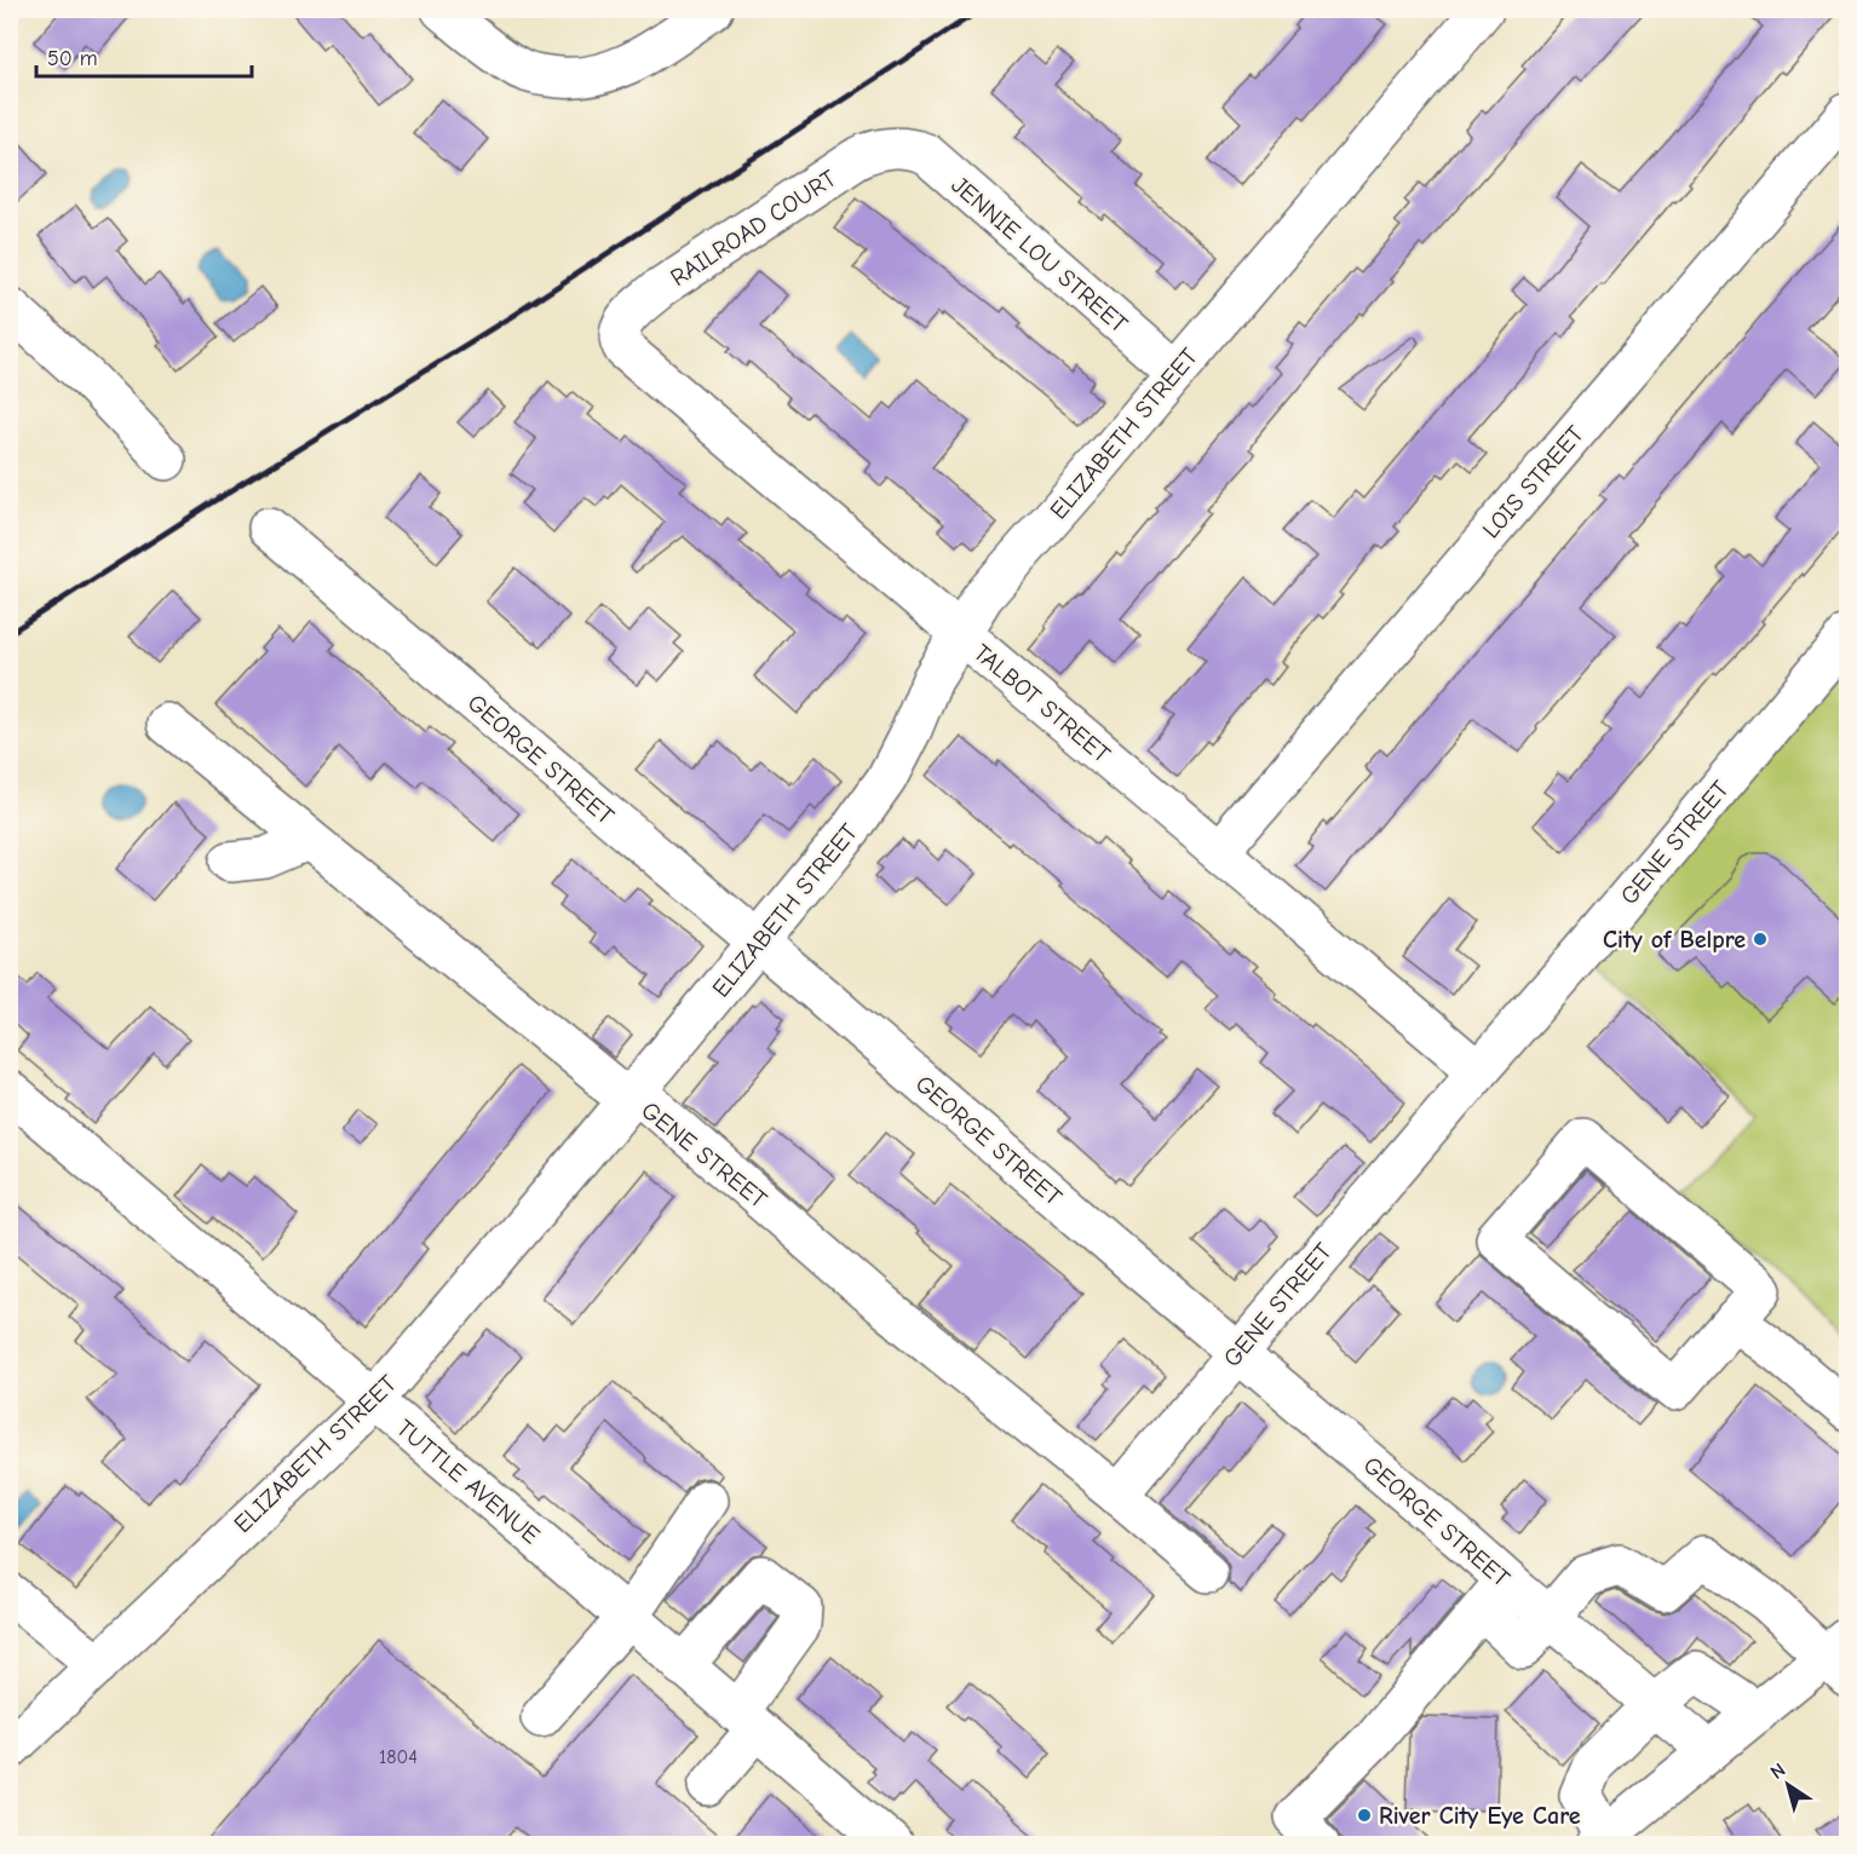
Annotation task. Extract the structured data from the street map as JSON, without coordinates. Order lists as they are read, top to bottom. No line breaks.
{"streets":{"street":["RAILROAD COURT","JENNIE LOU STREET","ELIZABETH STREET","LOIS STREET","TALBOT STREET","GEORGE STREET","GENE STREET","TUTTLE AVENUE"]},"crossings":[["RAILROAD COURT","JENNIE LOU STREET"],["RAILROAD COURT","TALBOT STREET"],["JENNIE LOU STREET","ELIZABETH STREET"],["ELIZABETH STREET","TALBOT STREET"],["ELIZABETH STREET","GEORGE STREET"],["ELIZABETH STREET","GENE STREET"],["ELIZABETH STREET","TUTTLE AVENUE"],["LOIS STREET","TALBOT STREET"],["TALBOT STREET","GENE STREET"],["GEORGE STREET","GENE STREET"]],"places":["City of Belpre","River City Eye Care"],"house_numbers":["1804"],"scale_bar":"50 m","north":"top left"}
